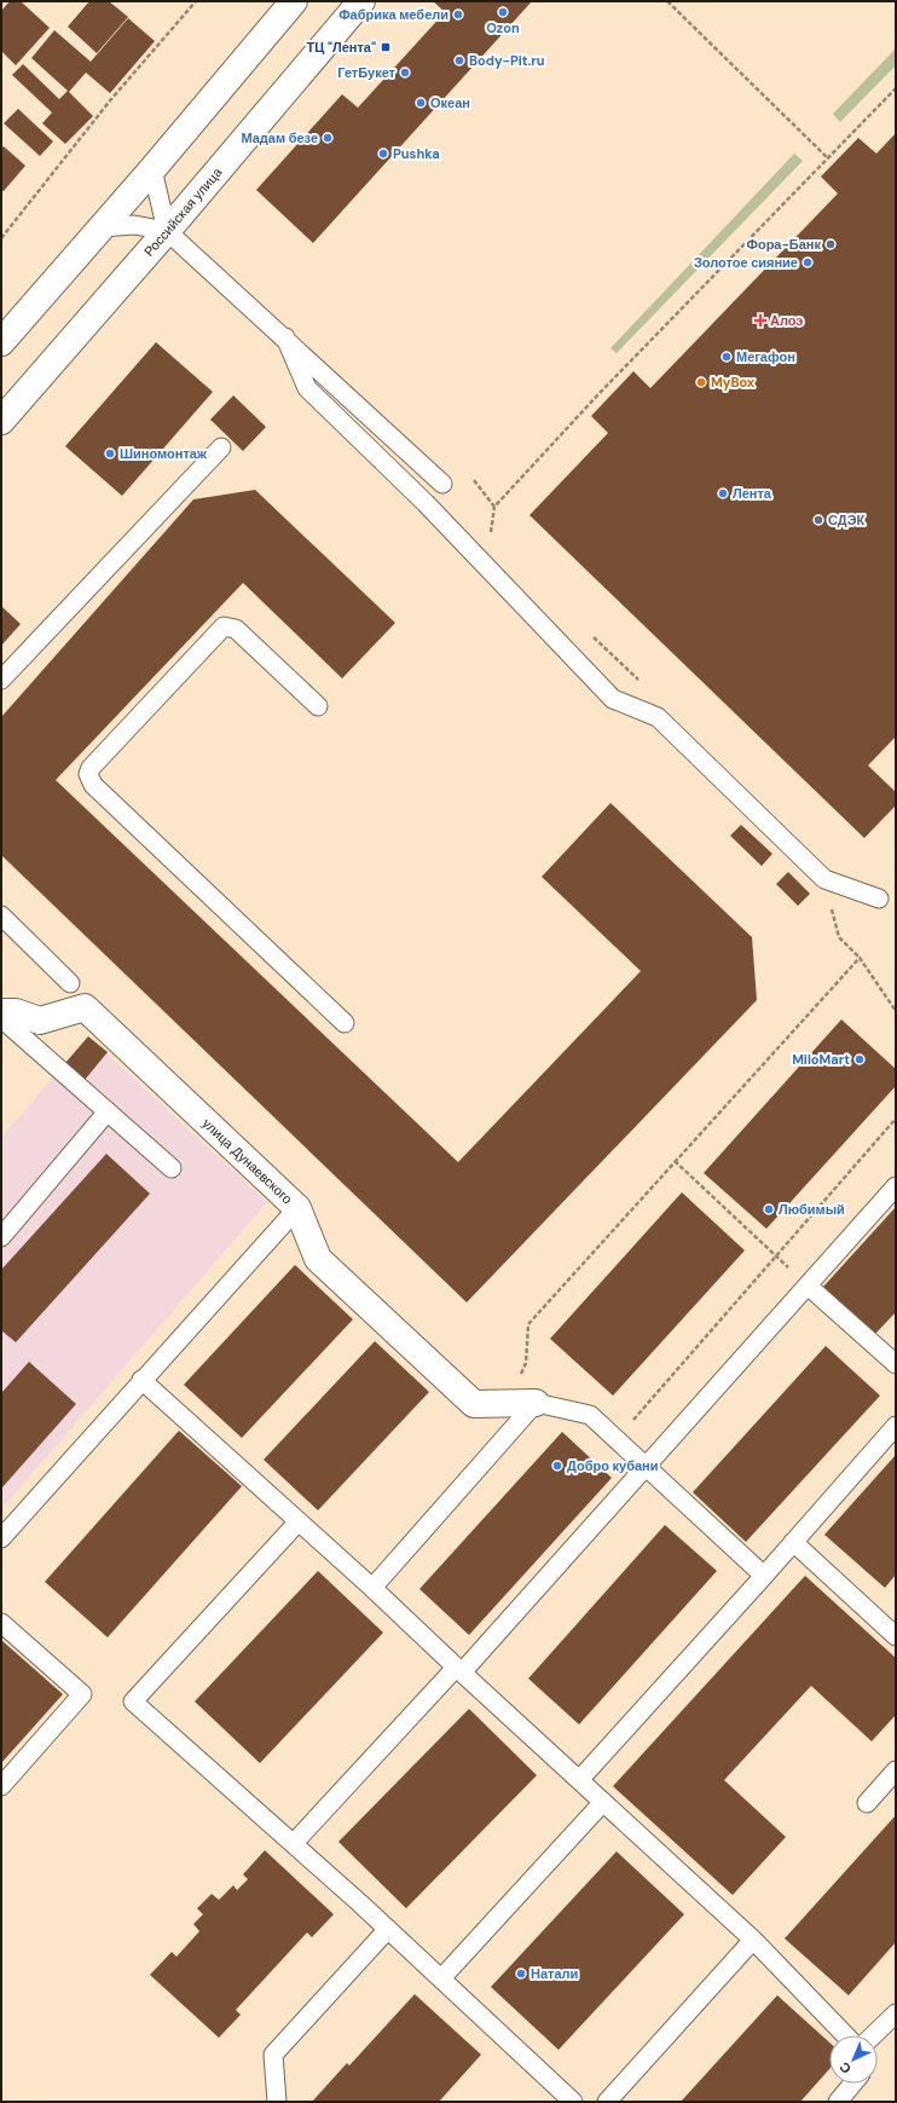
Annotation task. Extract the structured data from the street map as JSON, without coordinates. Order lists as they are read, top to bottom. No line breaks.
{"streets":{"main road":["Российская улица","улица Дунаевского"]},"places":{"other":["Ozon","Фабрика мебели","Body-Pit.ru","ГетБукет","Океан","Мадам безе","Pushka","Фора-Банк","Золотое сияние","Мегафон","MyBox","Шиномонтаж","Лента","СДЭК","MiloMart","Любимый","Добро кубани","Натали"],"transit":["ТЦ \"Лента\""],"health":["Алоэ"]},"north":"bottom left"}
